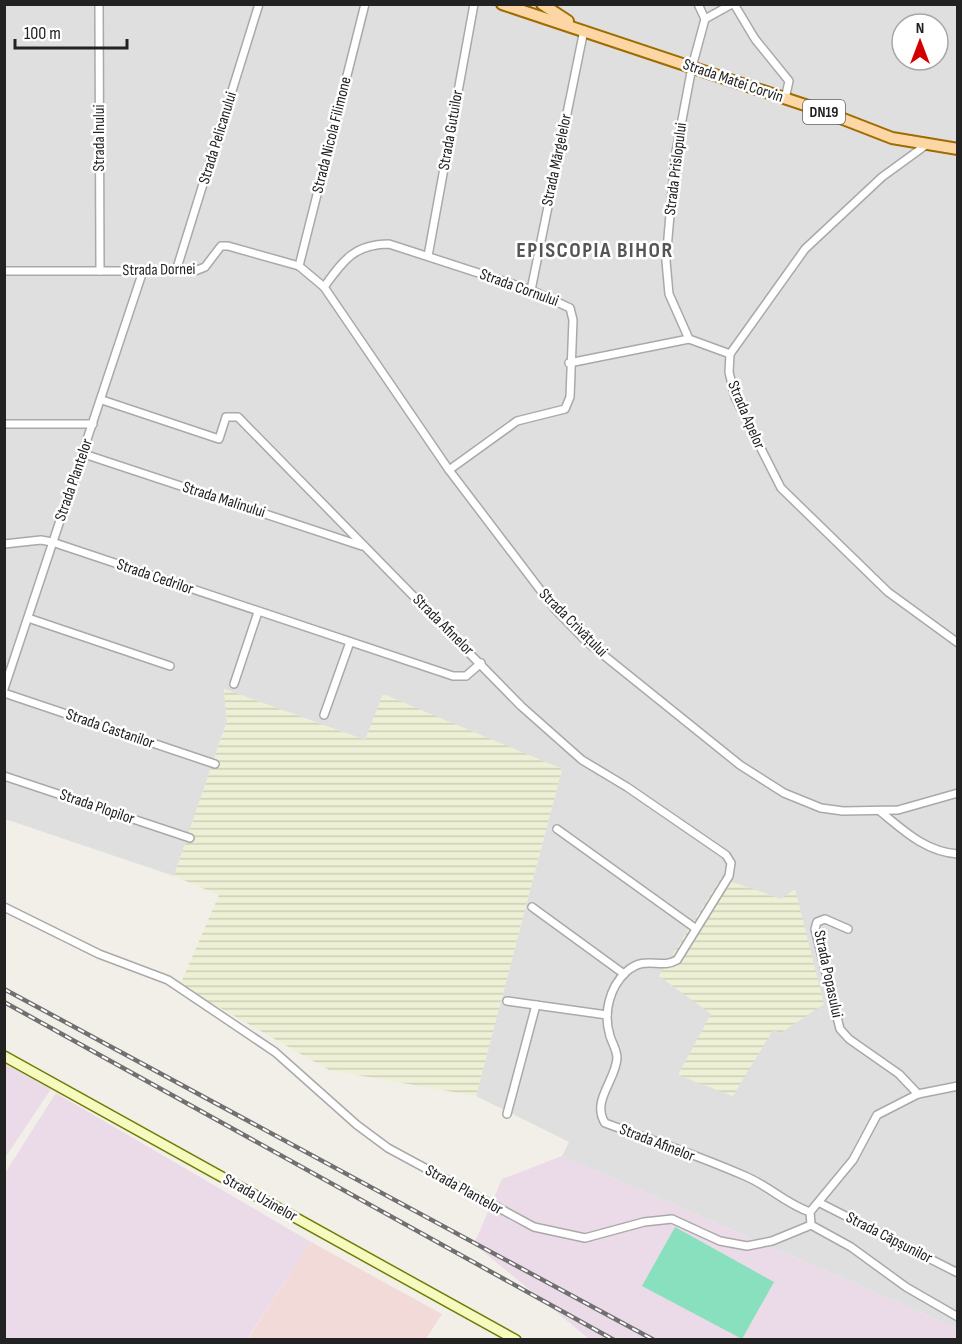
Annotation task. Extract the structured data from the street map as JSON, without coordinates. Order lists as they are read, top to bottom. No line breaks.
{"streets":{"main road":["Strada Matei Corvin","DN19"],"street":["Strada Gutuilor","Strada Nicola Filimone","Strada Inului","Strada Pelicanului","Strada Mărgelelor","Strada Prislopului","Strada Dornei","Strada Cornului","Strada Apelor","Strada Plantelor","Strada Malinului","Strada Cedrilor","Strada Crivățului","Strada Afinelor","Strada Castanilor","Strada Plopilor","Strada Popasului","Strada Uzinelor","Strada Căpșunilor"]},"crossings":[["Strada Matei Corvin","Strada Mărgelelor"],["Strada Matei Corvin","Strada Prislopului"],["Strada Gutuilor","Strada Cornului"],["Strada Nicola Filimone","Strada Dornei"],["Strada Nicola Filimone","Strada Crivățului"],["Strada Inului","Strada Dornei"],["Strada Pelicanului","Strada Dornei"],["Strada Mărgelelor","Strada Cornului"],["Strada Dornei","Strada Plantelor"],["Strada Dornei","Strada Crivățului"],["Strada Cornului","Strada Crivățului"],["Strada Plantelor","Strada Malinului"],["Strada Plantelor","Strada Cedrilor"],["Strada Plantelor","Strada Afinelor"],["Strada Malinului","Strada Afinelor"],["Strada Cedrilor","Strada Afinelor"]],"districts":["EPISCOPIA BIHOR"],"scale_bar":"100 m","north":"top"}
